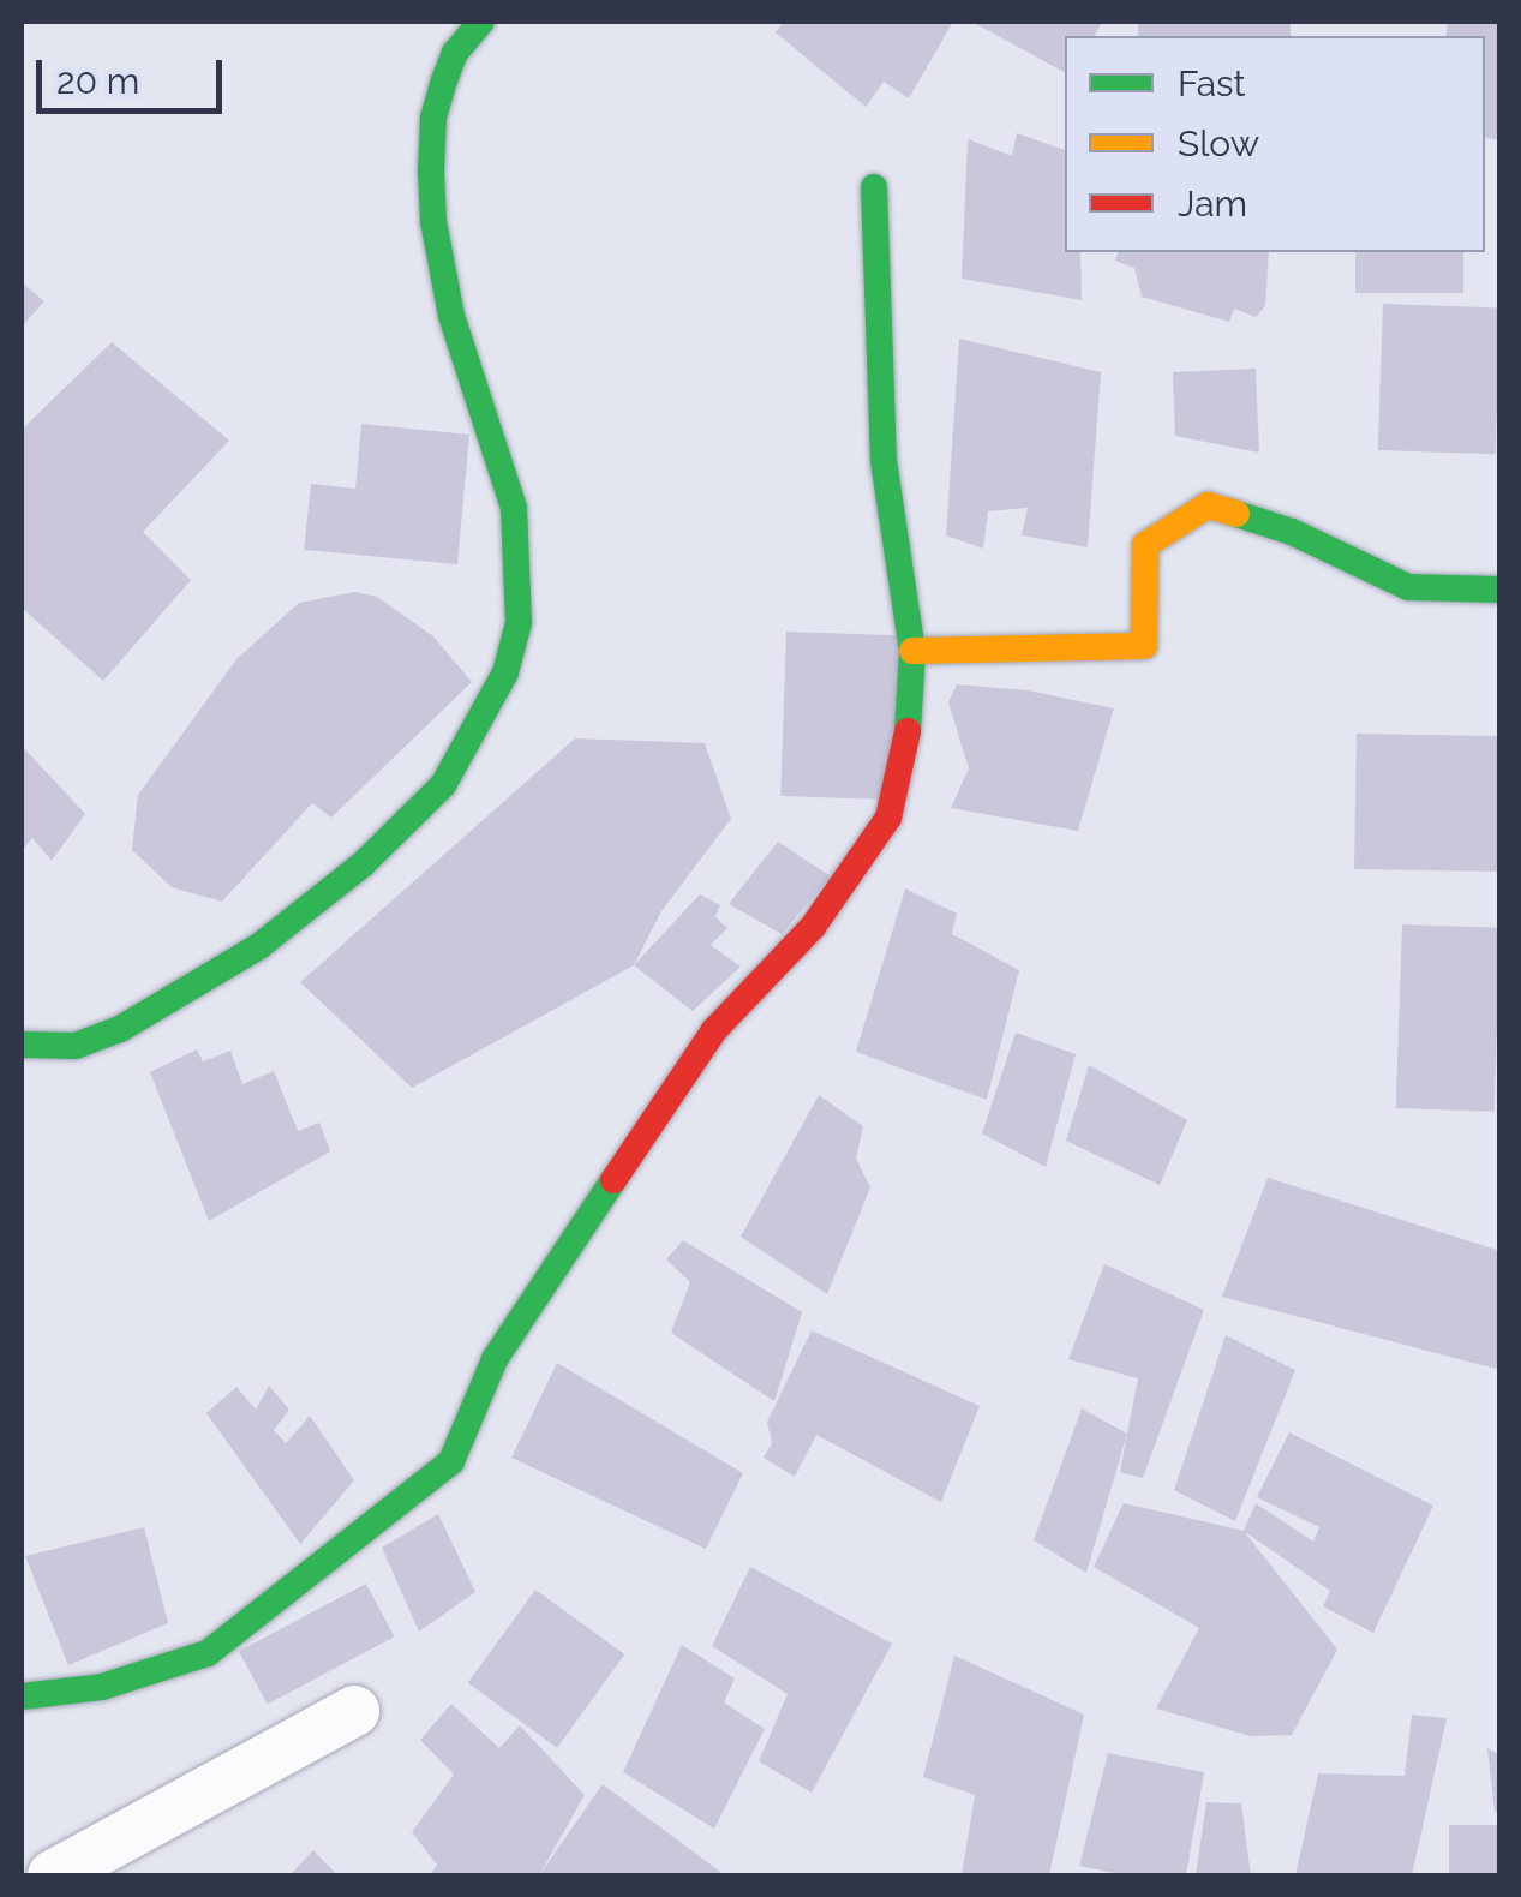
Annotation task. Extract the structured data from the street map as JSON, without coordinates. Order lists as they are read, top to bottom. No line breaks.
{"legend":["Fast","Slow","Jam"],"scale_bar":"20 m"}
